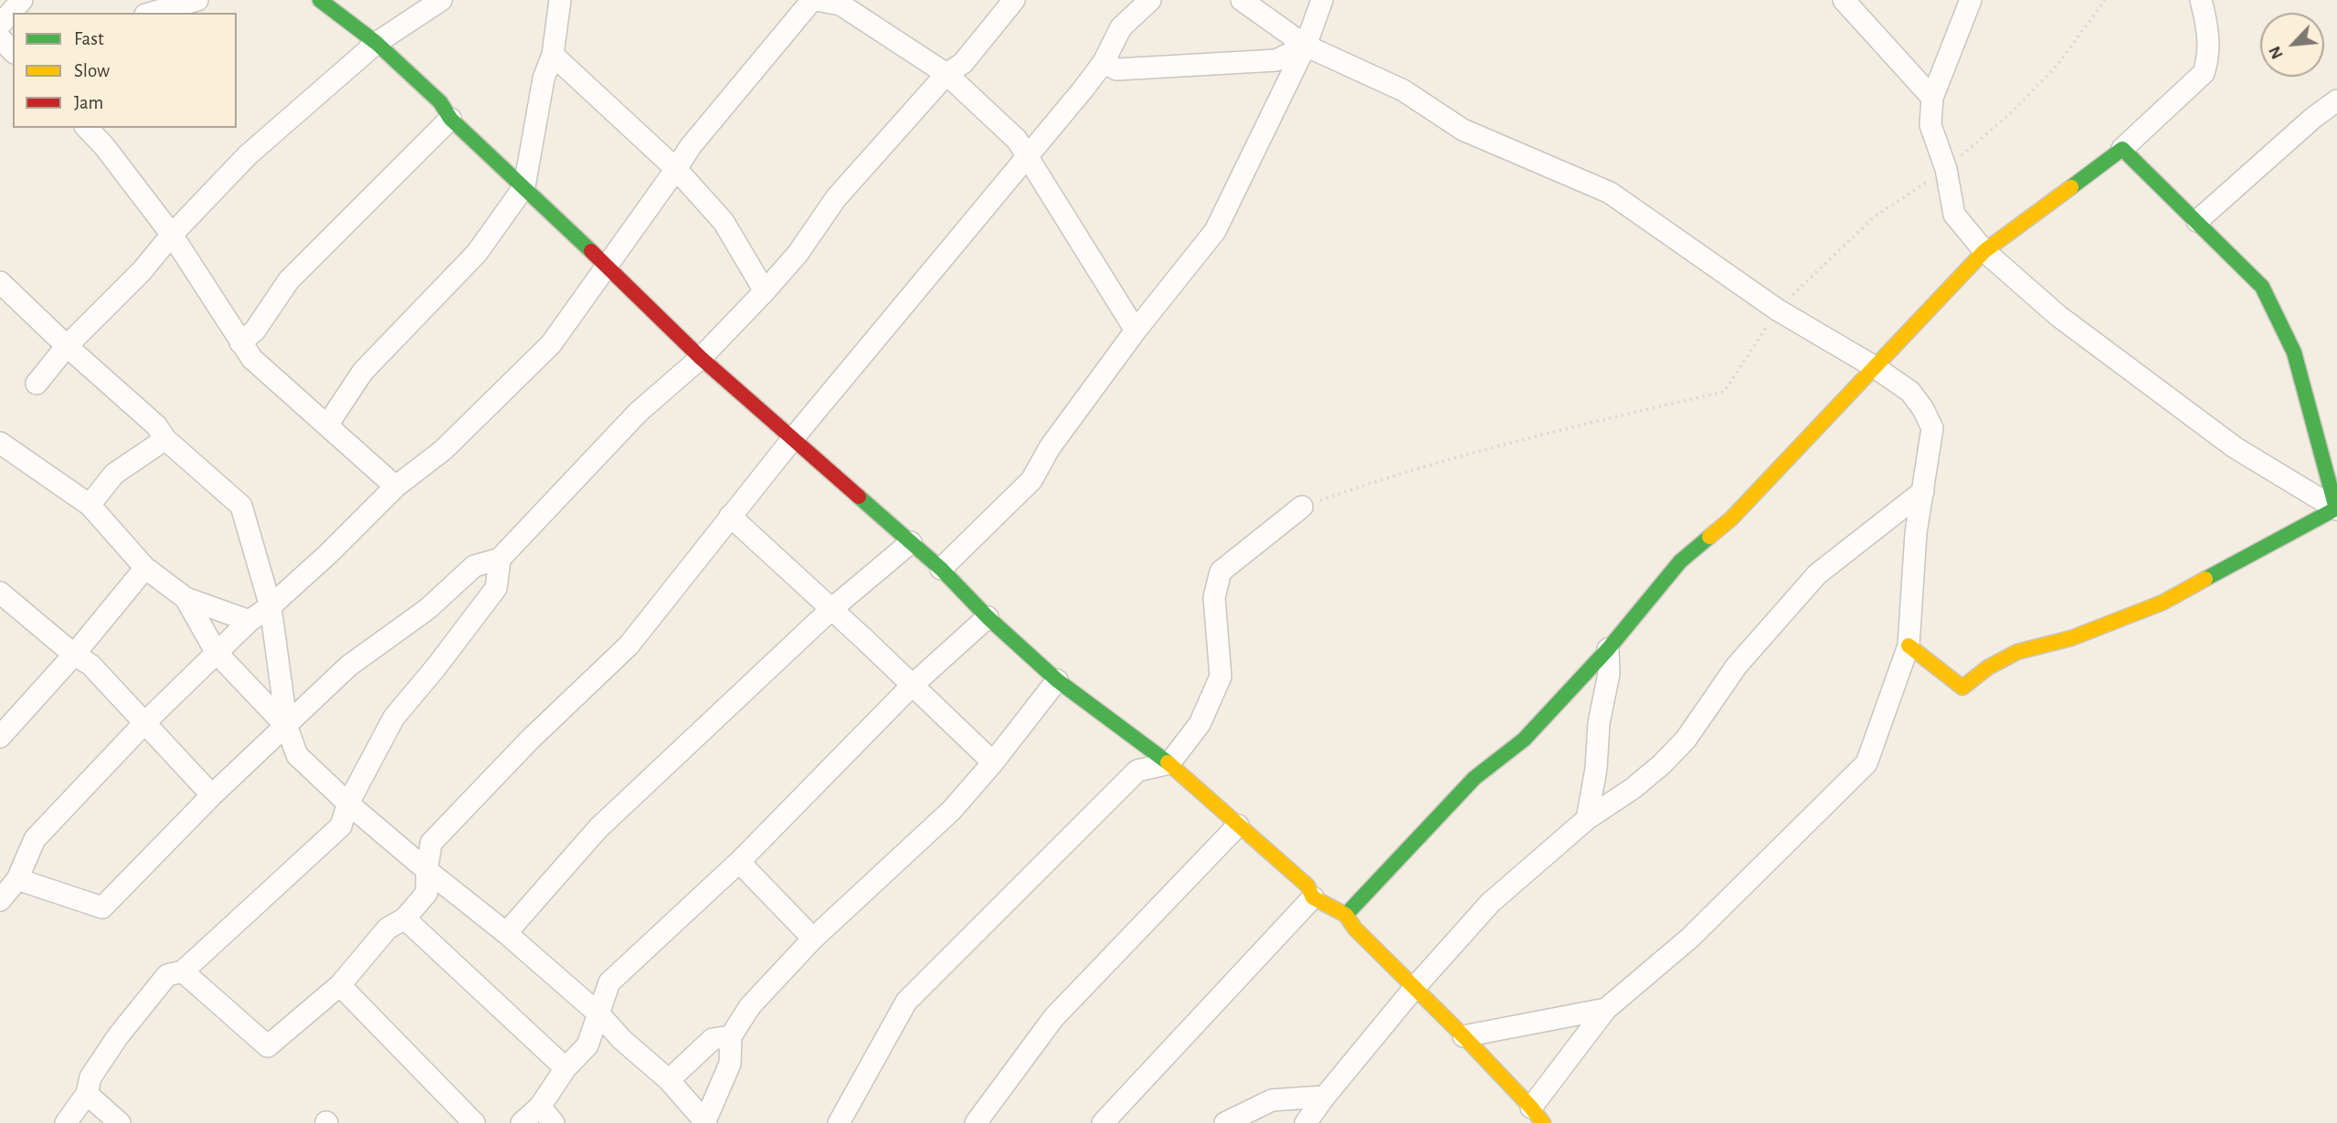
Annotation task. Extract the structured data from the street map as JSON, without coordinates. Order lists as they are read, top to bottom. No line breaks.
{"legend":["Fast","Slow","Jam"],"north":"bottom left"}
